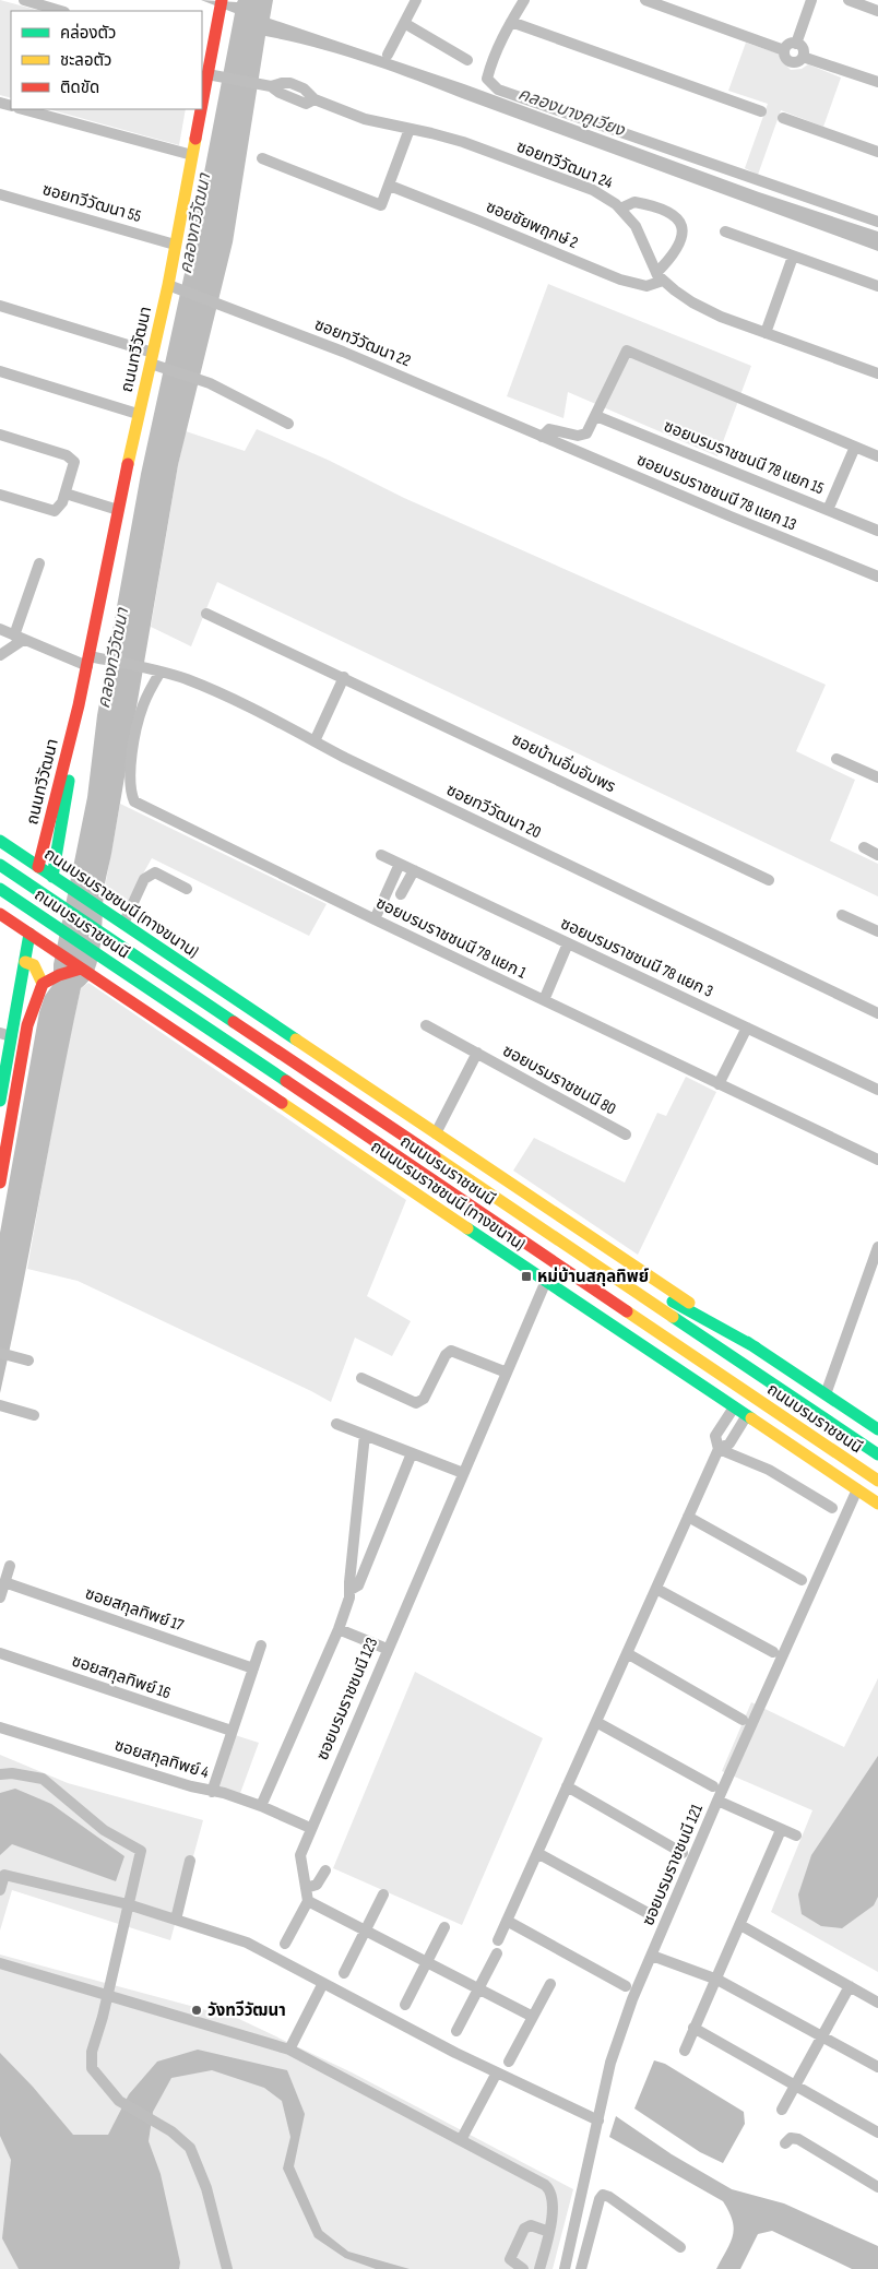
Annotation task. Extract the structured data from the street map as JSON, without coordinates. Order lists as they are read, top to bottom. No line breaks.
{"streets":{"main road":["ถนนทวีวัฒนา","ถนนบรมราชชนนี (ทางขนาน)","ถนนบรมราชชนนี"],"street":["ซอยทวีวัฒนา 24","ซอยทวีวัฒนา 55","ซอยชัยพฤกษ์ 2","ซอยทวีวัฒนา 22","ซอยบรมราชชนนี 78 แยก 15","ซอยบรมราชชนนี 78 แยก 13","ซอยบ้านอิ่มอัมพร","ซอยทวีวัฒนา 20","ซอยบรมราชชนนี 78 แยก 1","ซอยบรมราชชนนี 78 แยก 3","ซอยบรมราชชนนี 80","ซอยสกุลทิพย์ 17","ซอยสกุลทิพย์ 16","ซอยบรมราชชนนี 123","ซอยสกุลทิพย์ 4","ซอยบรมราชชนนี 121"]},"crossings":[["ซอยทวีวัฒนา 24","ซอยชัยพฤกษ์ 2"],["ซอยทวีวัฒนา 24","ถนนทวีวัฒนา"],["ซอยทวีวัฒนา 55","ถนนทวีวัฒนา"],["ซอยทวีวัฒนา 22","ถนนทวีวัฒนา"],["ซอยทวีวัฒนา 22","ซอยบรมราชชนนี 78 แยก 13"],["ถนนทวีวัฒนา","ซอยทวีวัฒนา 20"],["ถนนทวีวัฒนา","ถนนบรมราชชนนี (ทางขนาน)"],["ซอยทวีวัฒนา 20","ซอยบรมราชชนนี 78 แยก 1"],["ถนนบรมราชชนนี (ทางขนาน)","ซอยบรมราชชนนี 80"],["ถนนบรมราชชนนี (ทางขนาน)","ซอยบรมราชชนนี 123"],["ถนนบรมราชชนนี (ทางขนาน)","ซอยบรมราชชนนี 121"],["ซอยบรมราชชนนี 123","ซอยสกุลทิพย์ 4"]],"water":["คลองบางคูเวียง","คลองทวีวัฒนา"],"places":{"transit":["หม่บ้านสกุลทิพย์"],"other":["วังทวีวัฒนา"]},"legend":["คล่องตัว","ชะลอตัว","ติดขัด"]}
